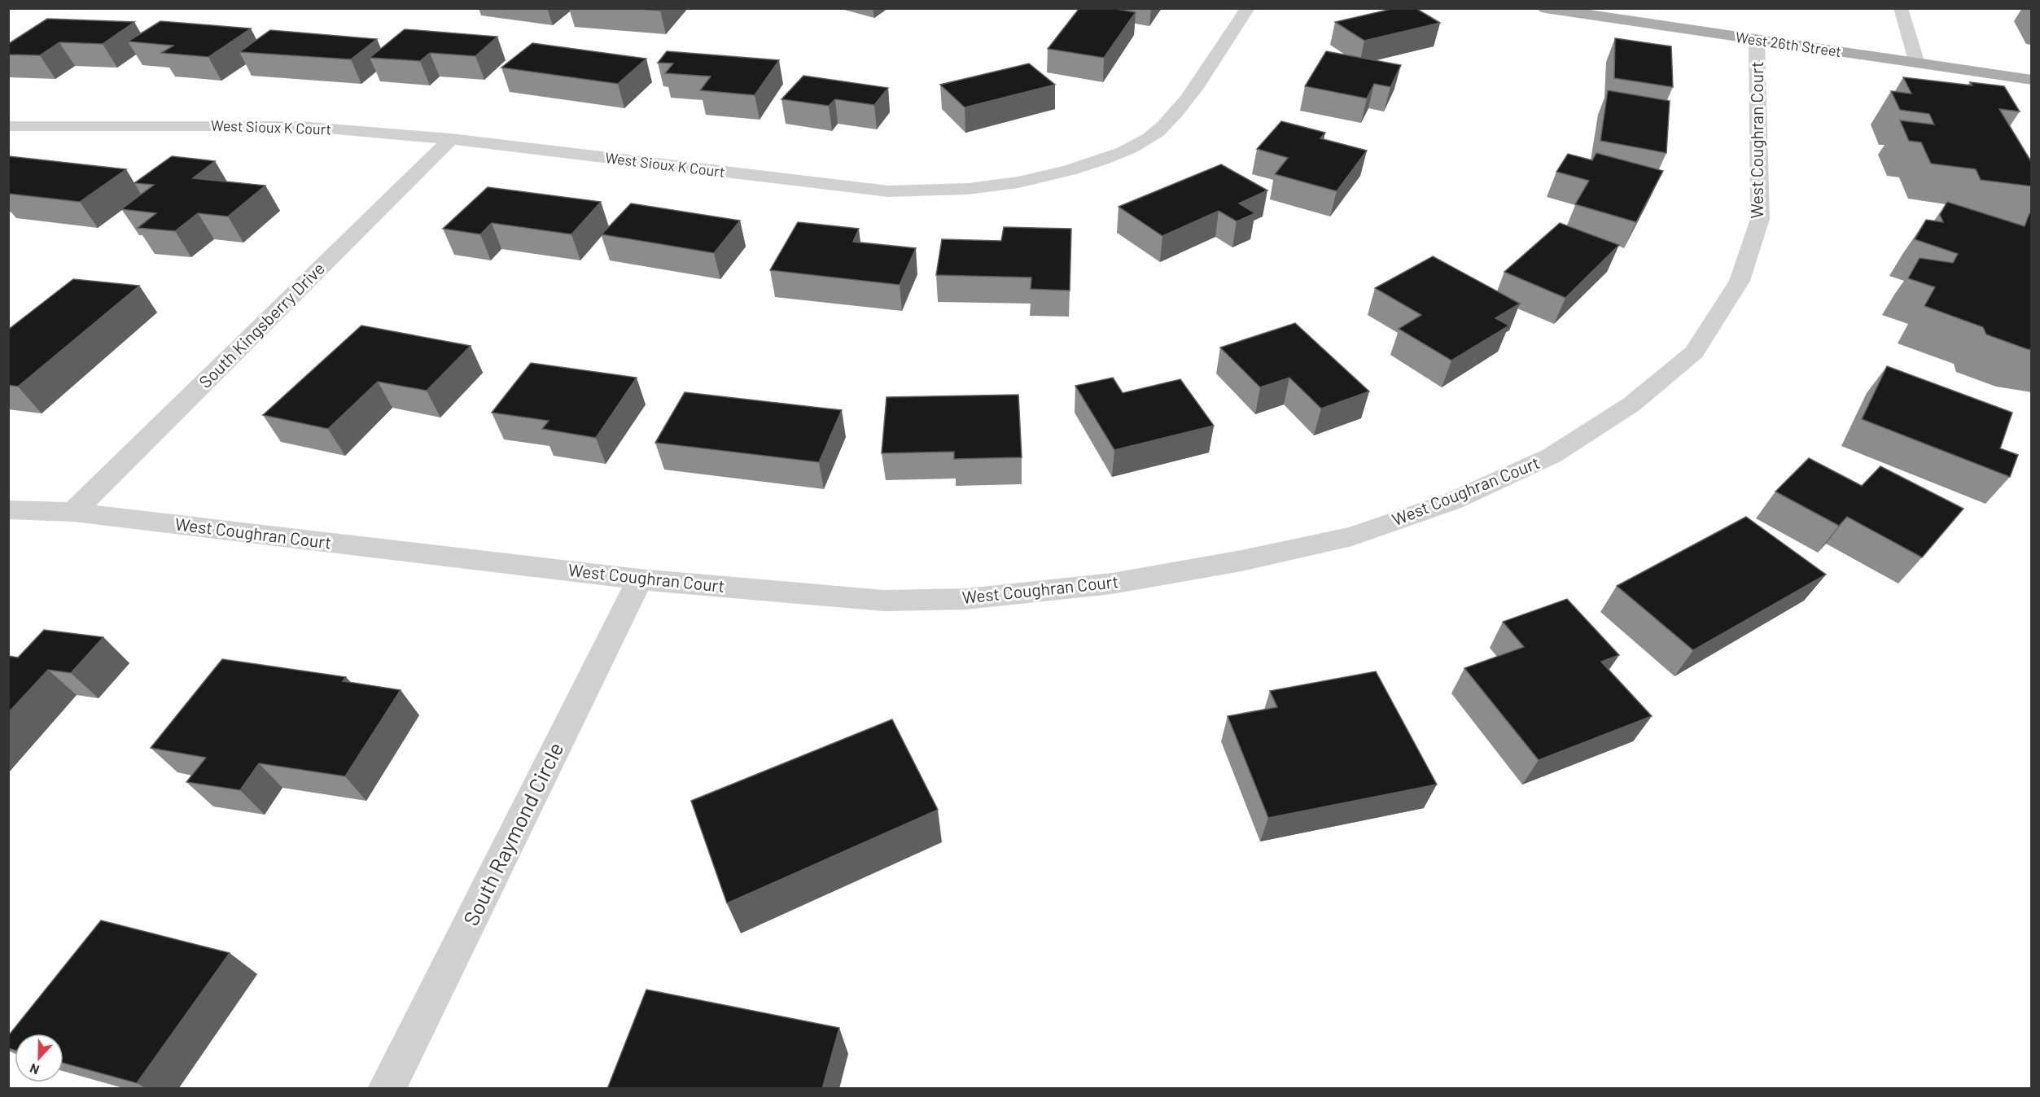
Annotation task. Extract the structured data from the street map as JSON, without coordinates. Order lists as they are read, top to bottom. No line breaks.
{"streets":{"main road":["West 26th Street"],"street":["West Sioux K Court","West Coughran Court","South Kingsberry Drive","South Raymond Circle"]},"crossings":[["West 26th Street","West Coughran Court"],["West Sioux K Court","South Kingsberry Drive"],["West Coughran Court","South Kingsberry Drive"],["West Coughran Court","South Raymond Circle"]],"north":"bottom"}
